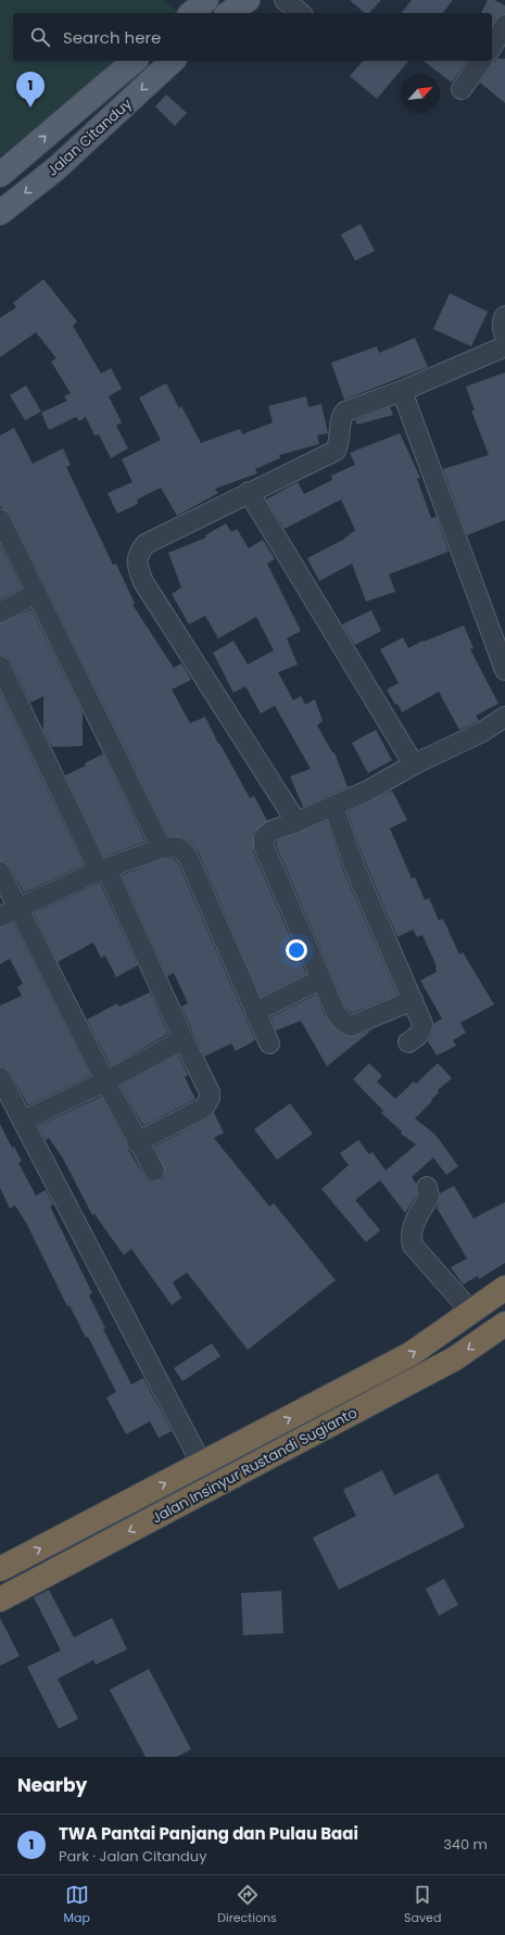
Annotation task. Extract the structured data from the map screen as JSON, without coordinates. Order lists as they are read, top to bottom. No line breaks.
{"streets":{"highway":["Jalan Insinyur Rustandi Sugianto"],"main road":["Jalan Citanduy"]},"north":"top right","page":{"search":"Search here","pins":"1","heading":"Nearby","list":[{"mark":"1","name":"TWA Pantai Panjang dan Pulau Baai","note":"Park · Jalan Citanduy","value":"340 m"}],"nav":["Map","Directions","Saved"]}}
